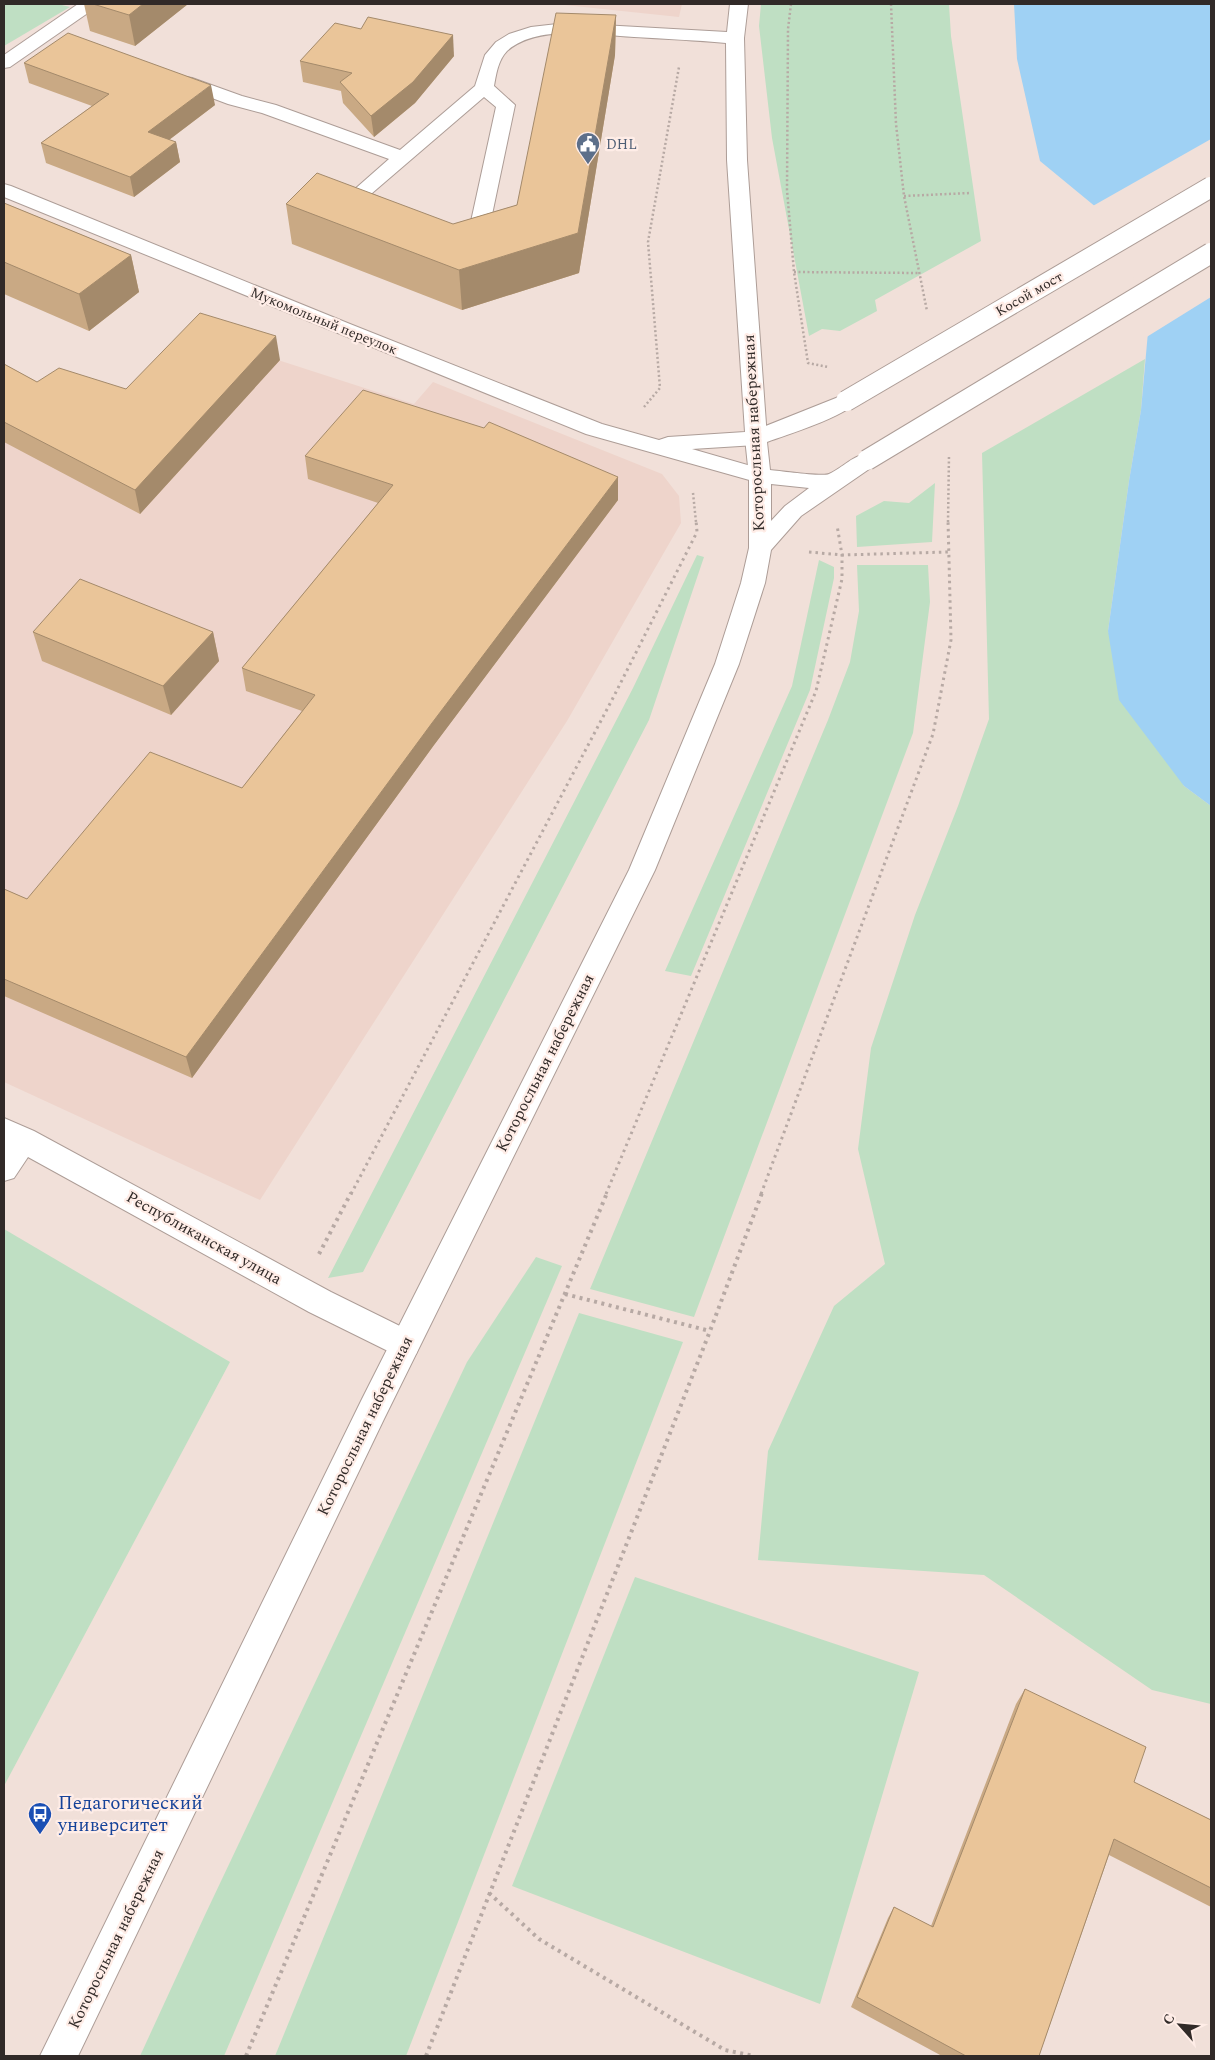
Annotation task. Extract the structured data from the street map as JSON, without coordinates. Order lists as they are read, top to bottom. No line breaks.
{"streets":{"main road":["Косой мост","Мукомольный переулок","Которосльная набережная","Республиканская улица"]},"crossings":[["Косой мост","Мукомольный переулок"],["Косой мост","Которосльная набережная"],["Мукомольный переулок","Которосльная набережная"],["Которосльная набережная","Республиканская улица"]],"places":{"public building":["DHL"],"bus stop":["Педагогический университет"]},"north":"top left"}
